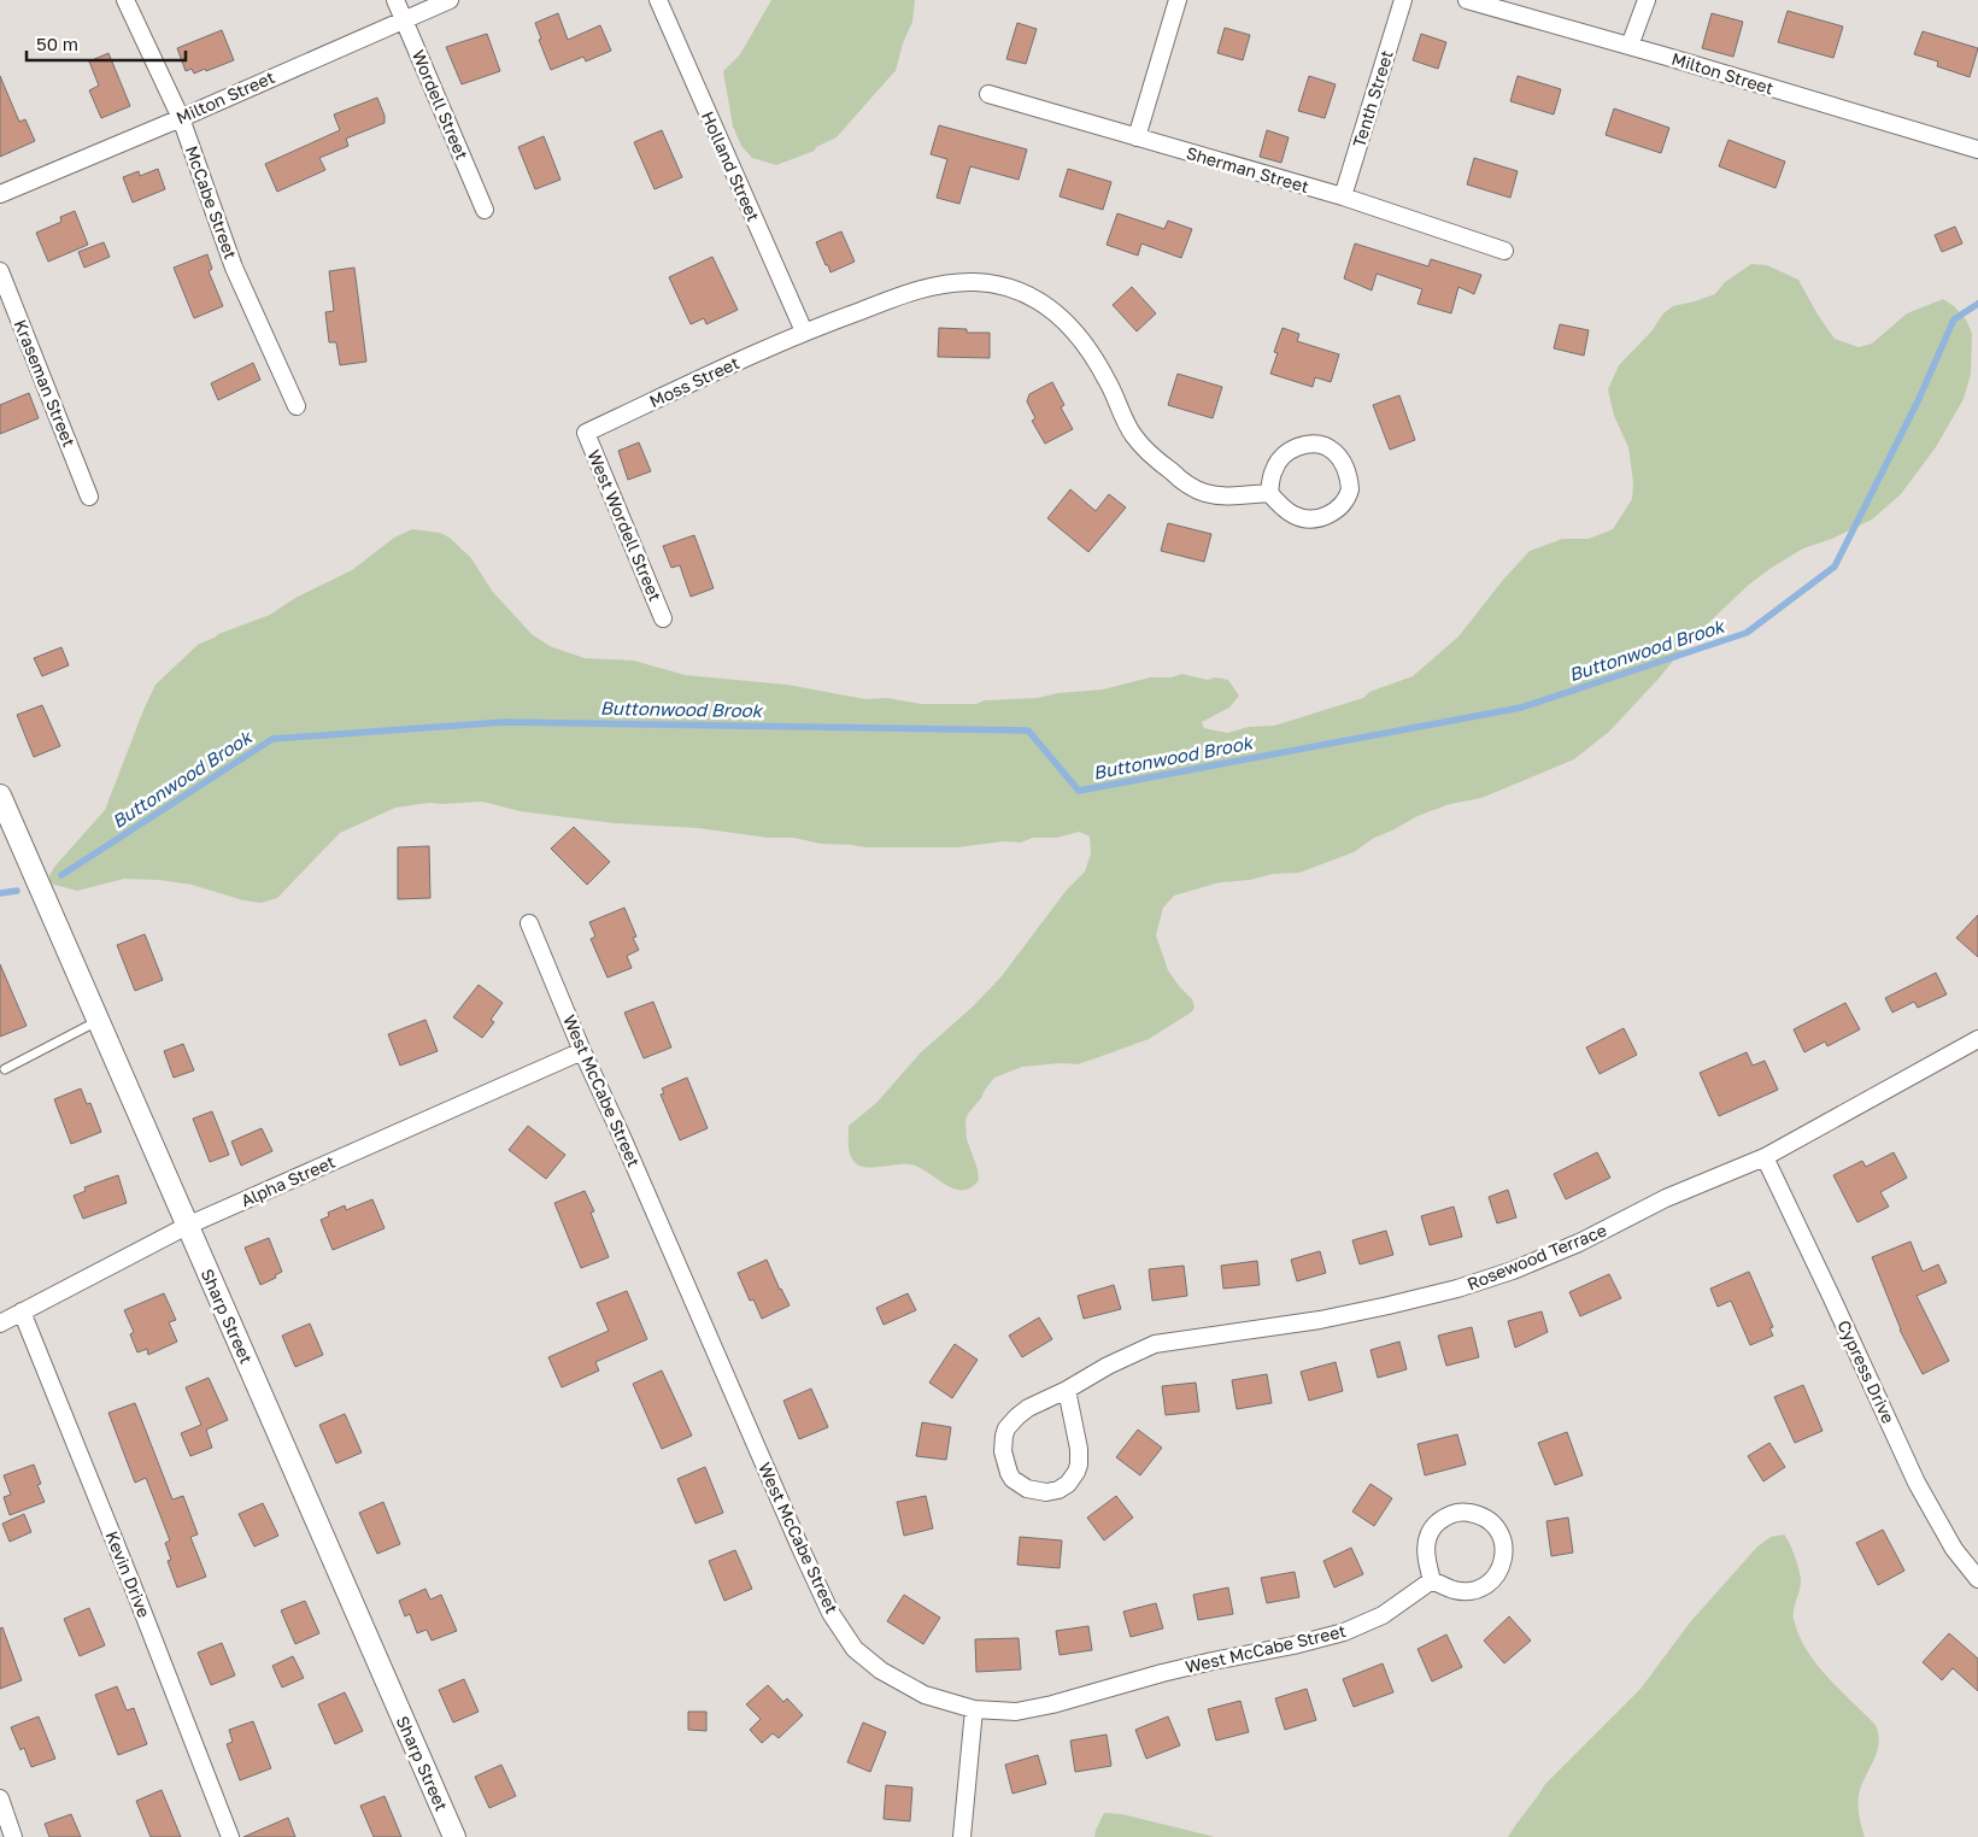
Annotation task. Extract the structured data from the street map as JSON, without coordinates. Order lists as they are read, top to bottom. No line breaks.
{"streets":{"street":["Milton Street","Tenth Street","Wordell Street","Holland Street","Sherman Street","McCabe Street","Moss Street","Kraseman Street","West Wordell Street","West McCabe Street","Alpha Street","Rosewood Terrace","Sharp Street","Cypress Drive","Kevin Drive"]},"crossings":[["Milton Street","Wordell Street"],["Milton Street","McCabe Street"],["Tenth Street","Sherman Street"],["Holland Street","Moss Street"],["Moss Street","West Wordell Street"],["West McCabe Street","Alpha Street"],["Alpha Street","Sharp Street"],["Alpha Street","Kevin Drive"],["Rosewood Terrace","Cypress Drive"]],"water":["Buttonwood Brook"],"scale_bar":"50 m"}
